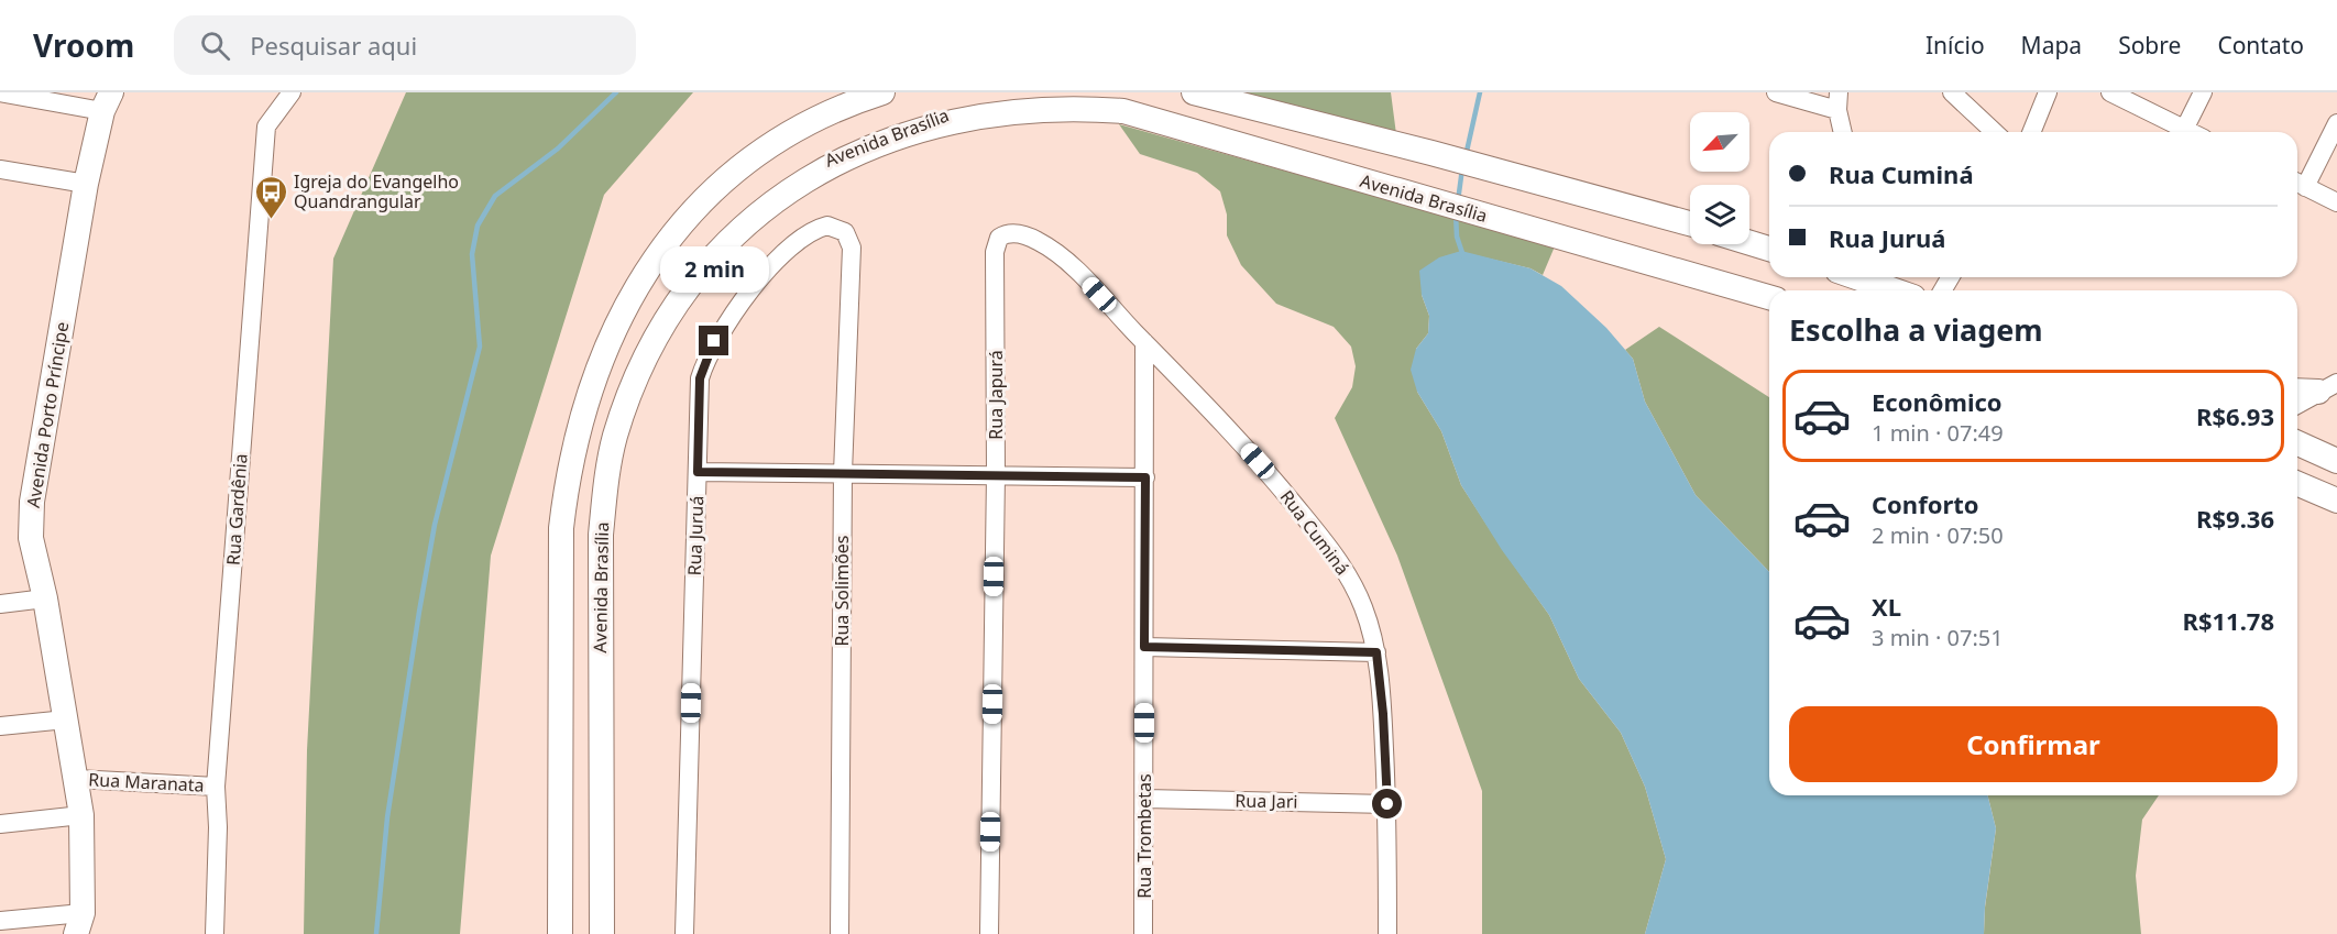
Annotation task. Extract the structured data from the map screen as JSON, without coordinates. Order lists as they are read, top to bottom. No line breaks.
{"streets":{"street":["Avenida Brasília","Rua Japurá","Avenida Porto Príncipe","Rua Gardênia","Rua Cuminá","Rua Juruá","Rua Solimões","Rua Maranata","Rua Jari","Rua Trombetas"]},"crossings":[["Rua Japurá","Rua Cuminá"],["Avenida Porto Príncipe","Rua Maranata"],["Rua Gardênia","Rua Maranata"],["Rua Cuminá","Rua Jari"],["Rua Cuminá","Rua Trombetas"],["Rua Juruá","Rua Solimões"],["Rua Jari","Rua Trombetas"]],"places":{"bus stop":["Igreja do Evangelho Quandrangular"]},"north":"bottom left","page":{"header":"Vroom","search":"Pesquisar aqui","nav":["Início","Mapa","Sobre","Contato"],"banner":["Rua Cuminá","Rua Juruá"],"bubble":"2 min","heading":"Escolha a viagem","list":[{"name":"Econômico","note":"1 min · 07:49","value":"R$6.93"},{"name":"Conforto","note":"2 min · 07:50","value":"R$9.36"},{"name":"XL","note":"3 min · 07:51","value":"R$11.78"}],"buttons":"Confirmar"}}
